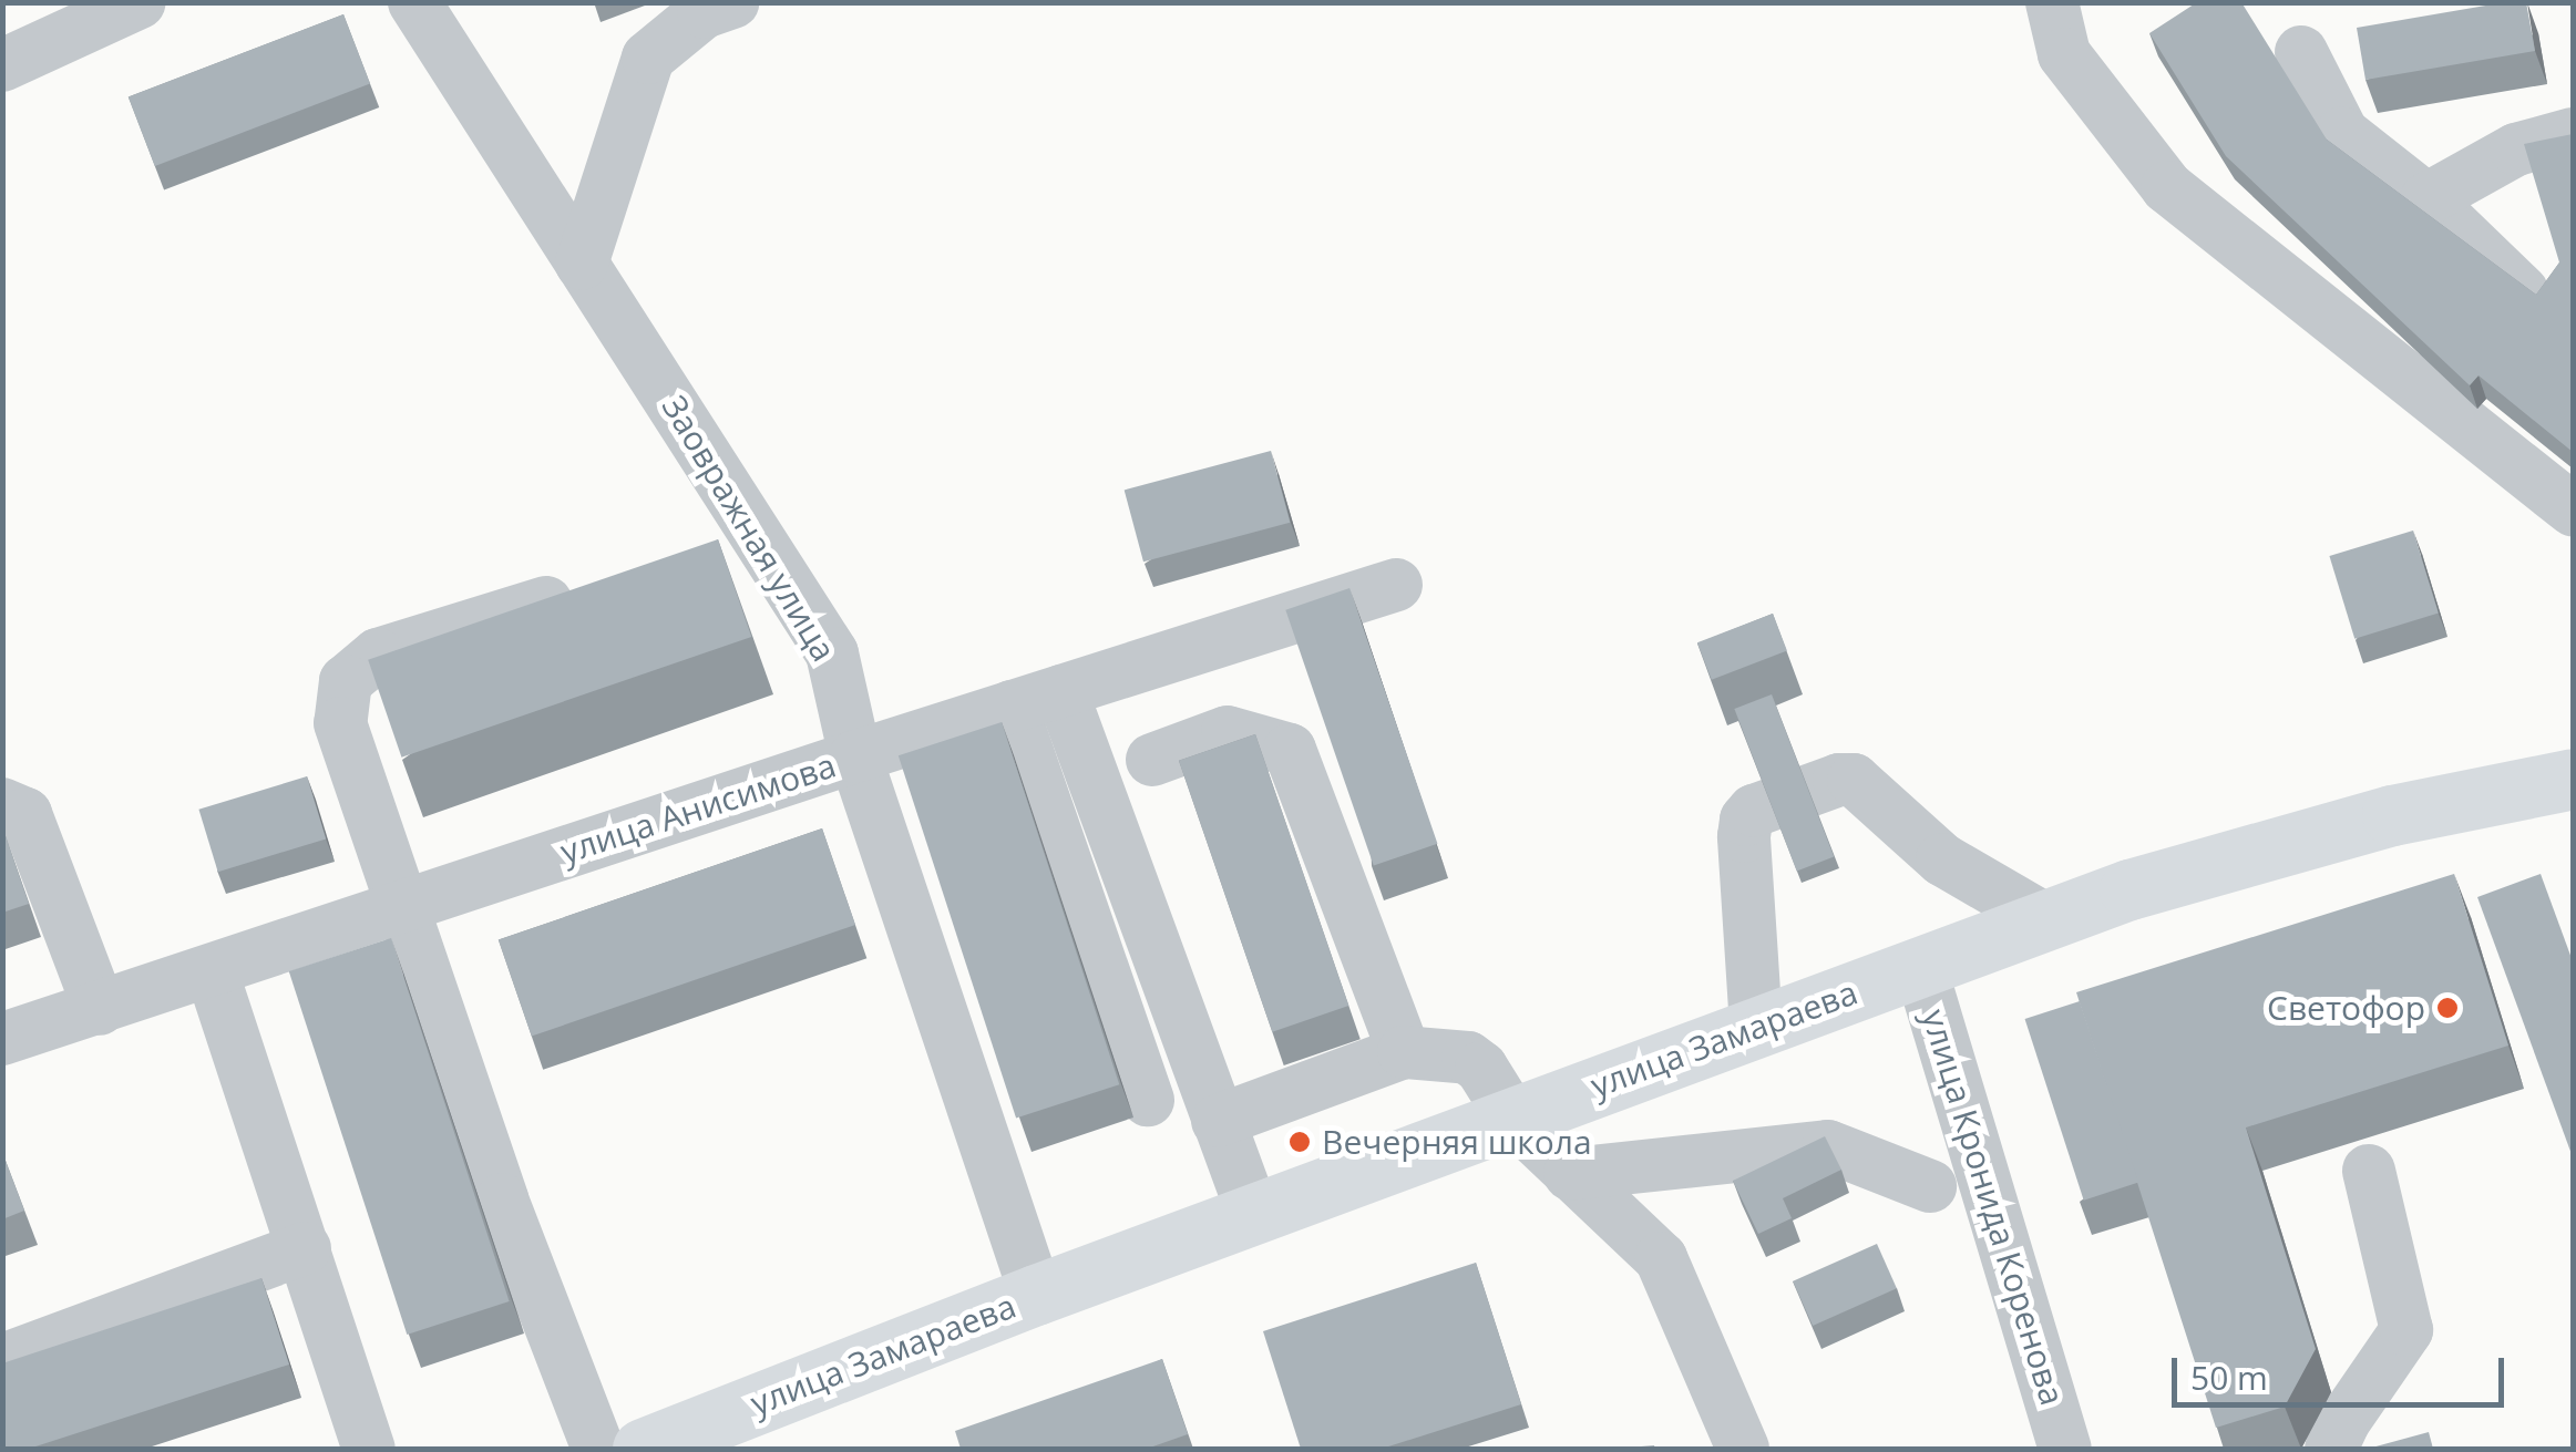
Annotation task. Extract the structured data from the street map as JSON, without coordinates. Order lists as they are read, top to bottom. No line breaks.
{"streets":{"main road":["улица Замараева"],"street":["Заовражная улица","улица Анисимова","улица Кронида Коренова"]},"crossings":[["Заовражная улица","улица Анисимова"],["Заовражная улица","улица Замараева"],["улица Замараева","улица Кронида Коренова"]],"places":["Светофор","Вечерняя школа"],"scale_bar":"50 m"}
